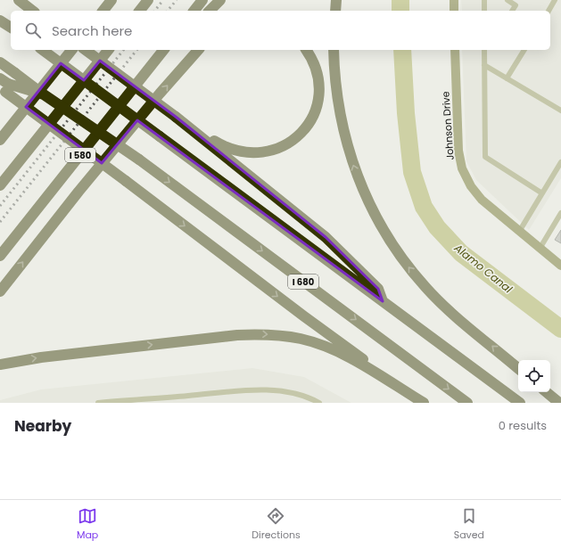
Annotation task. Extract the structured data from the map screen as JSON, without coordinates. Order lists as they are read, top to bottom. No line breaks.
{"streets":{"highway":["I 580","I 680"],"street":["Johnson Drive"]},"water":["Alamo Canal"],"page":{"search":"Search here","heading":["Nearby","0 results"],"nav":["Map","Directions","Saved"]}}
